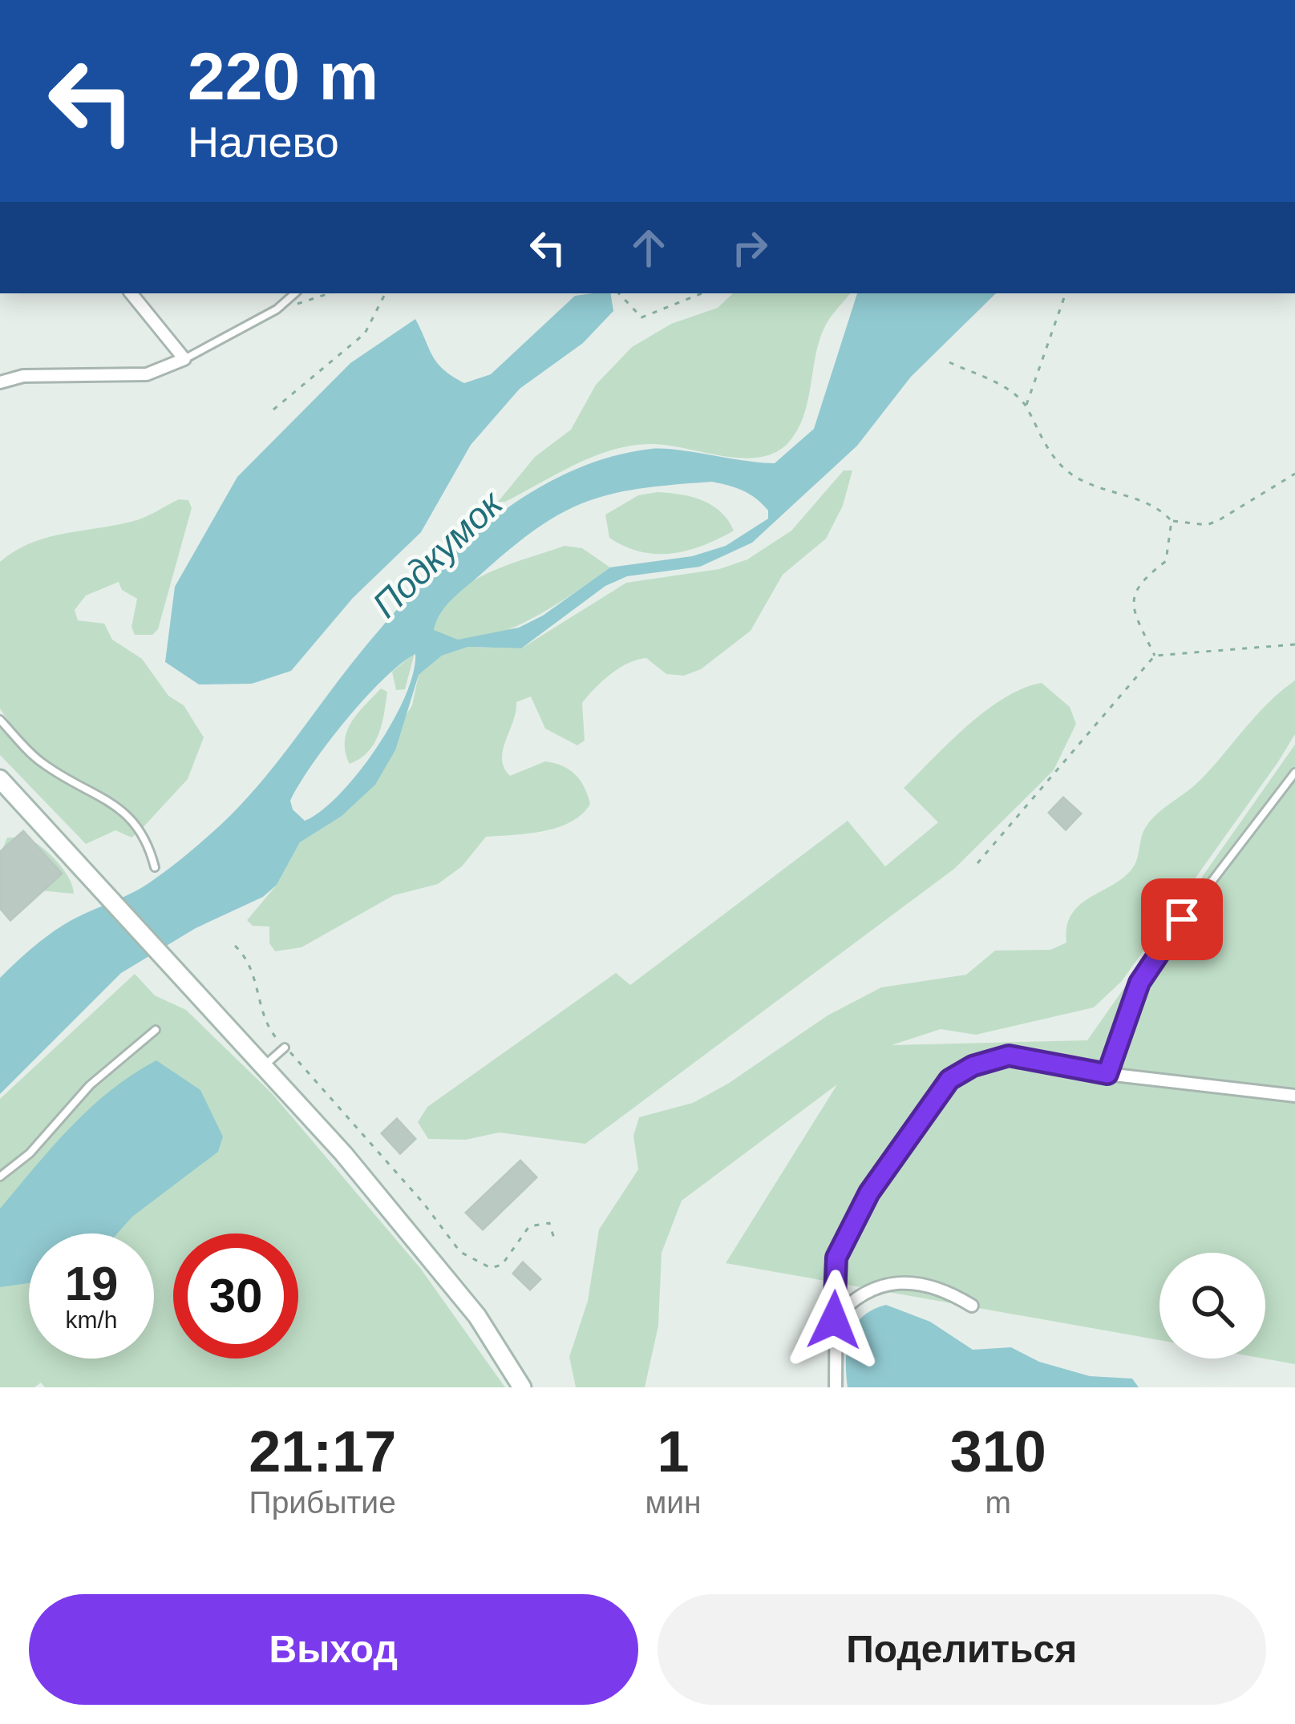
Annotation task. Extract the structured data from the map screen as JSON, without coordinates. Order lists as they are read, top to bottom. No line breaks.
{"water":["Подкумок"],"page":{"turn":["220 m","Налево"],"speed":"19 km/h","limit":"30","eta":["21:17","Прибытие","1","мин","310","m"],"buttons":["Выход","Поделиться"]}}
